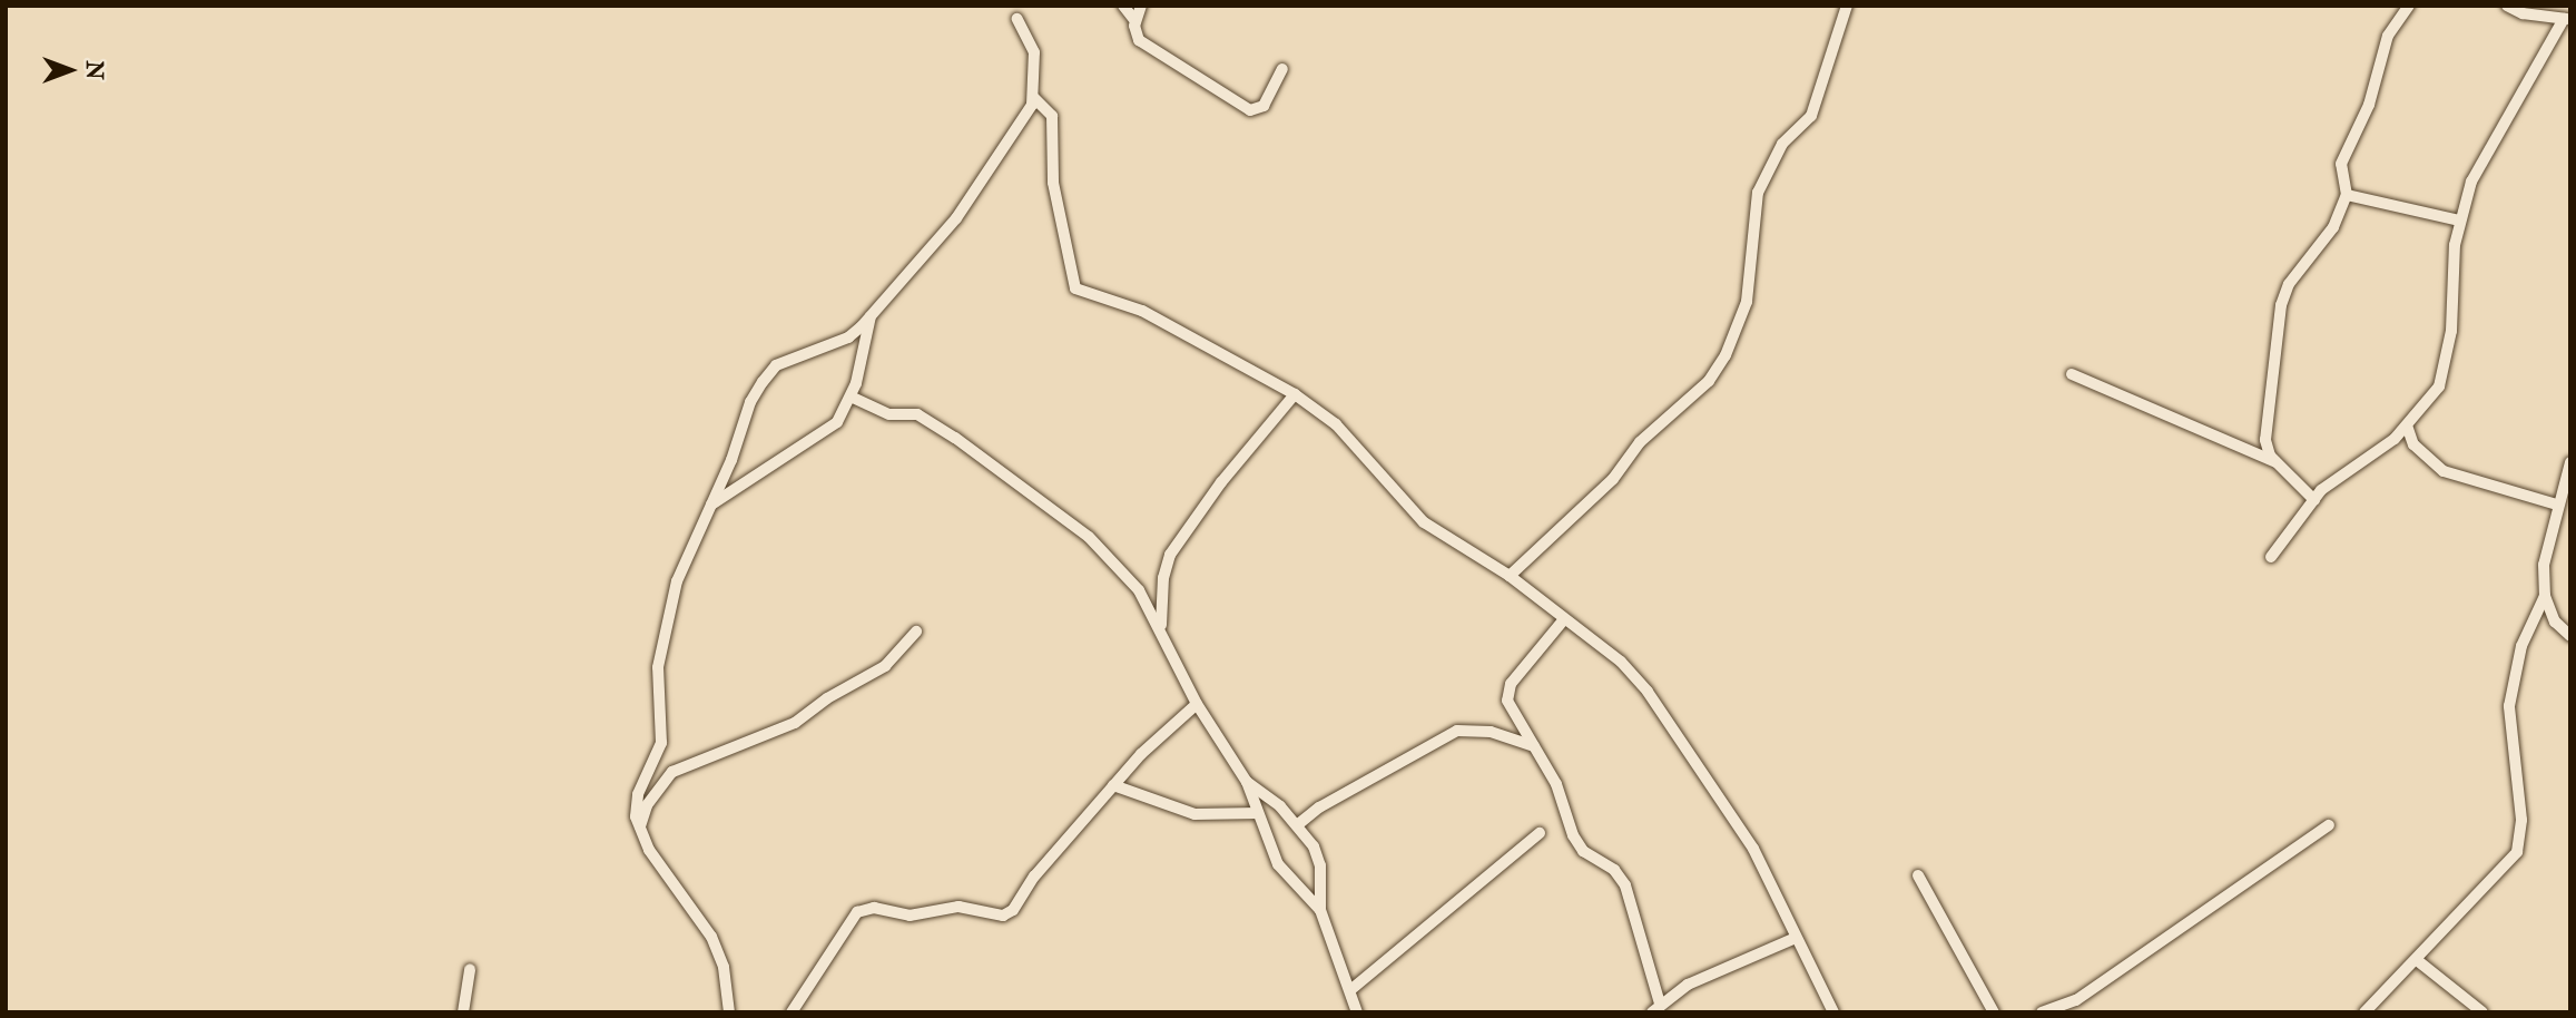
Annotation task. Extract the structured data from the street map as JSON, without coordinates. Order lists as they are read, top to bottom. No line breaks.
{"north":"right"}
